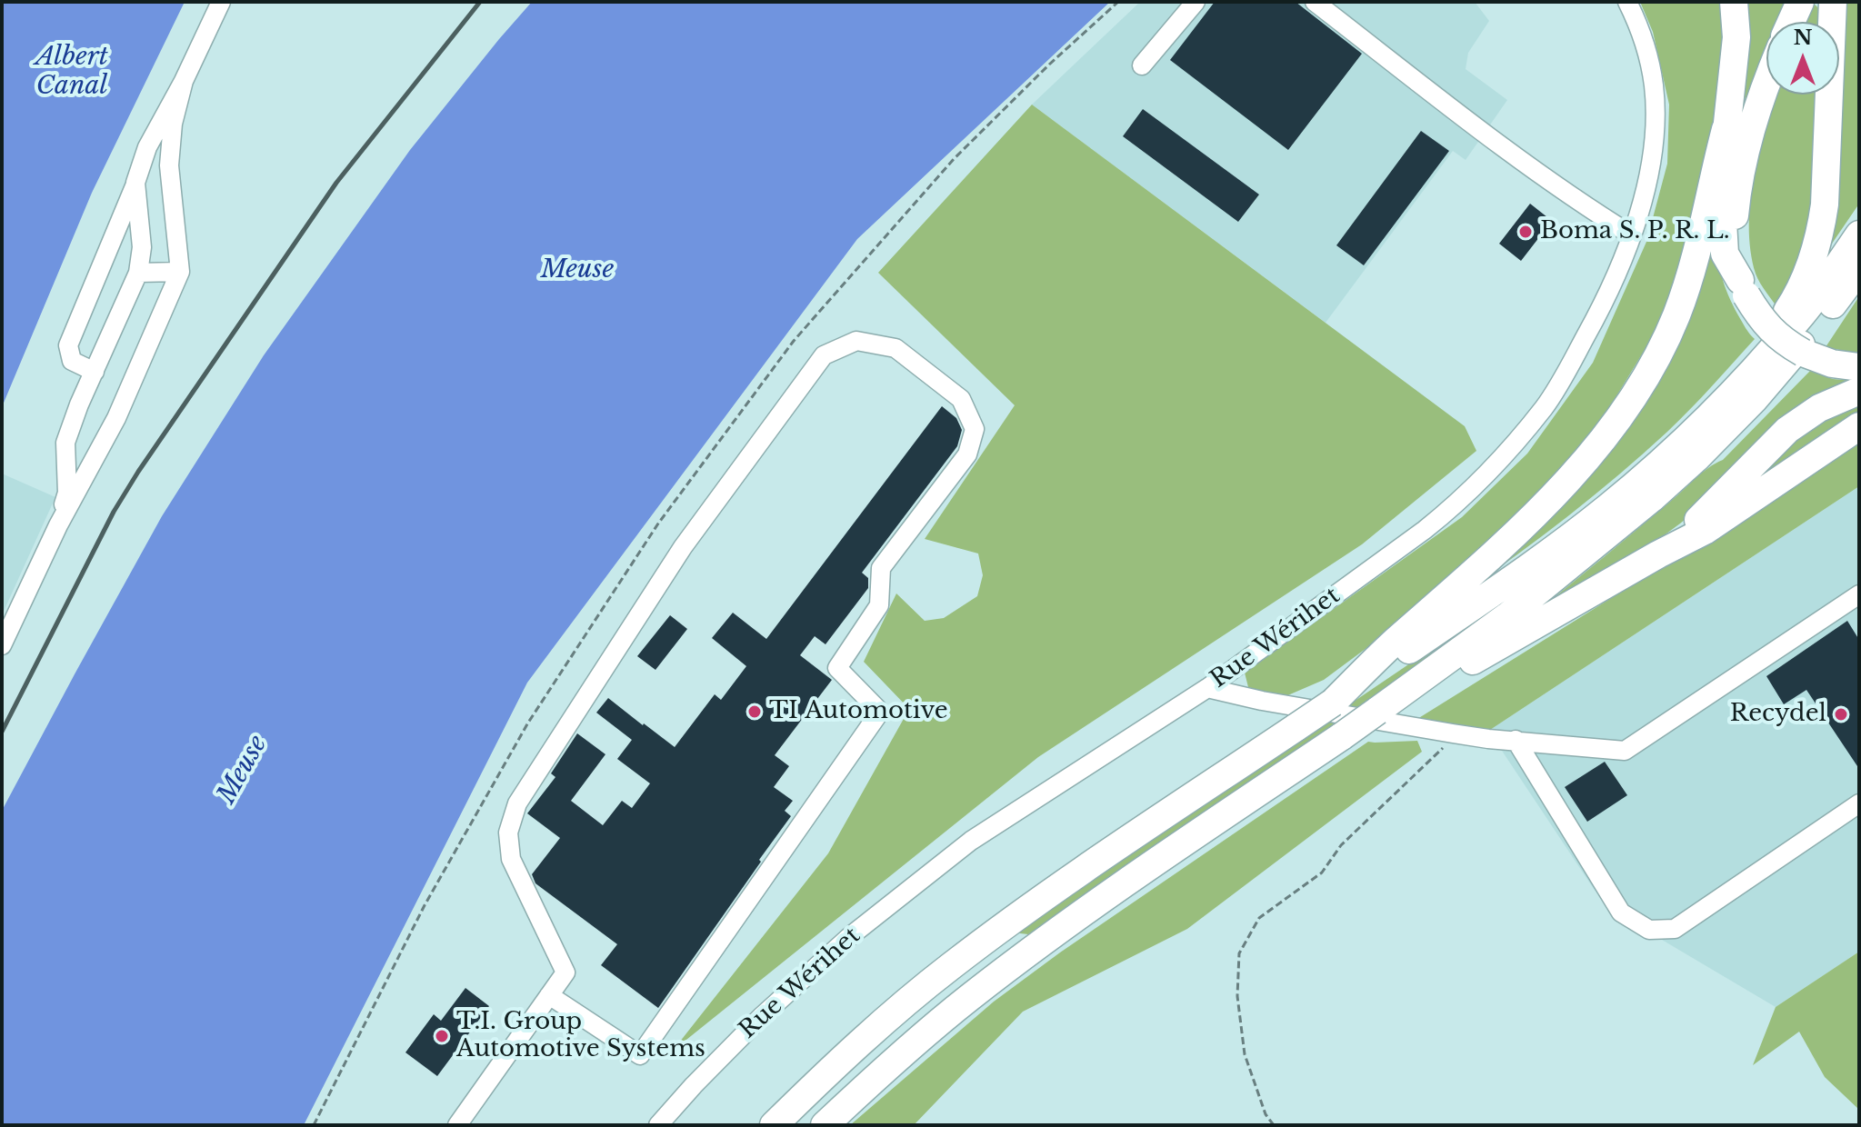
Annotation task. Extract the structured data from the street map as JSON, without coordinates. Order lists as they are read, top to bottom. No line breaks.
{"streets":{"street":["Rue Wérihet"]},"water":["Albert Canal","Meuse"],"places":["Boma S. P. R. L.","TI Automotive","Recydel","T.I. Group Automotive Systems"],"north":"top"}
